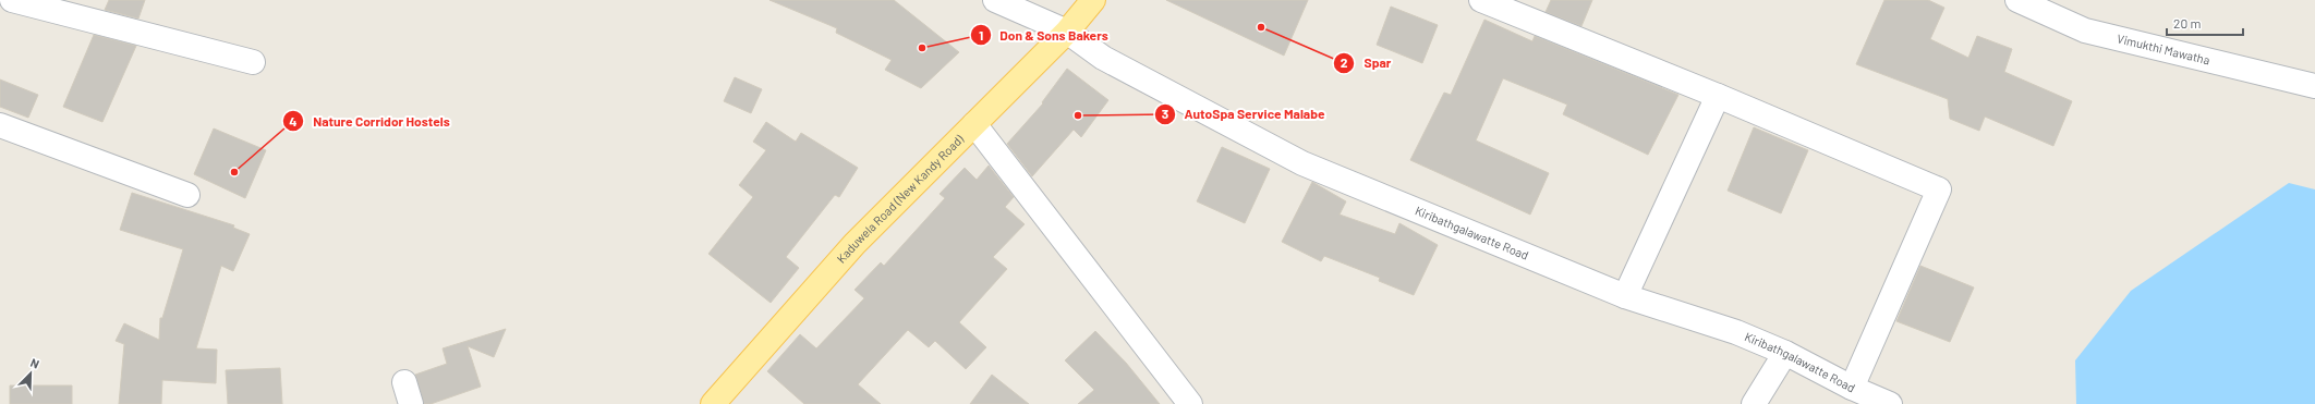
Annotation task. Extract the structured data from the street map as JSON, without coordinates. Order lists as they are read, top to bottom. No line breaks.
{"streets":{"main road":["Kaduwela Road (New Kandy Road)"],"street":["Vimukthi Mawatha","Kiribathgalawatte Road"]},"crossings":[["Kaduwela Road (New Kandy Road)","Kiribathgalawatte Road"]],"places":["Spar","Don & Sons Bakers","AutoSpa Service Malabe","Nature Corridor Hostels"],"scale_bar":"20 m","north":"top right"}
